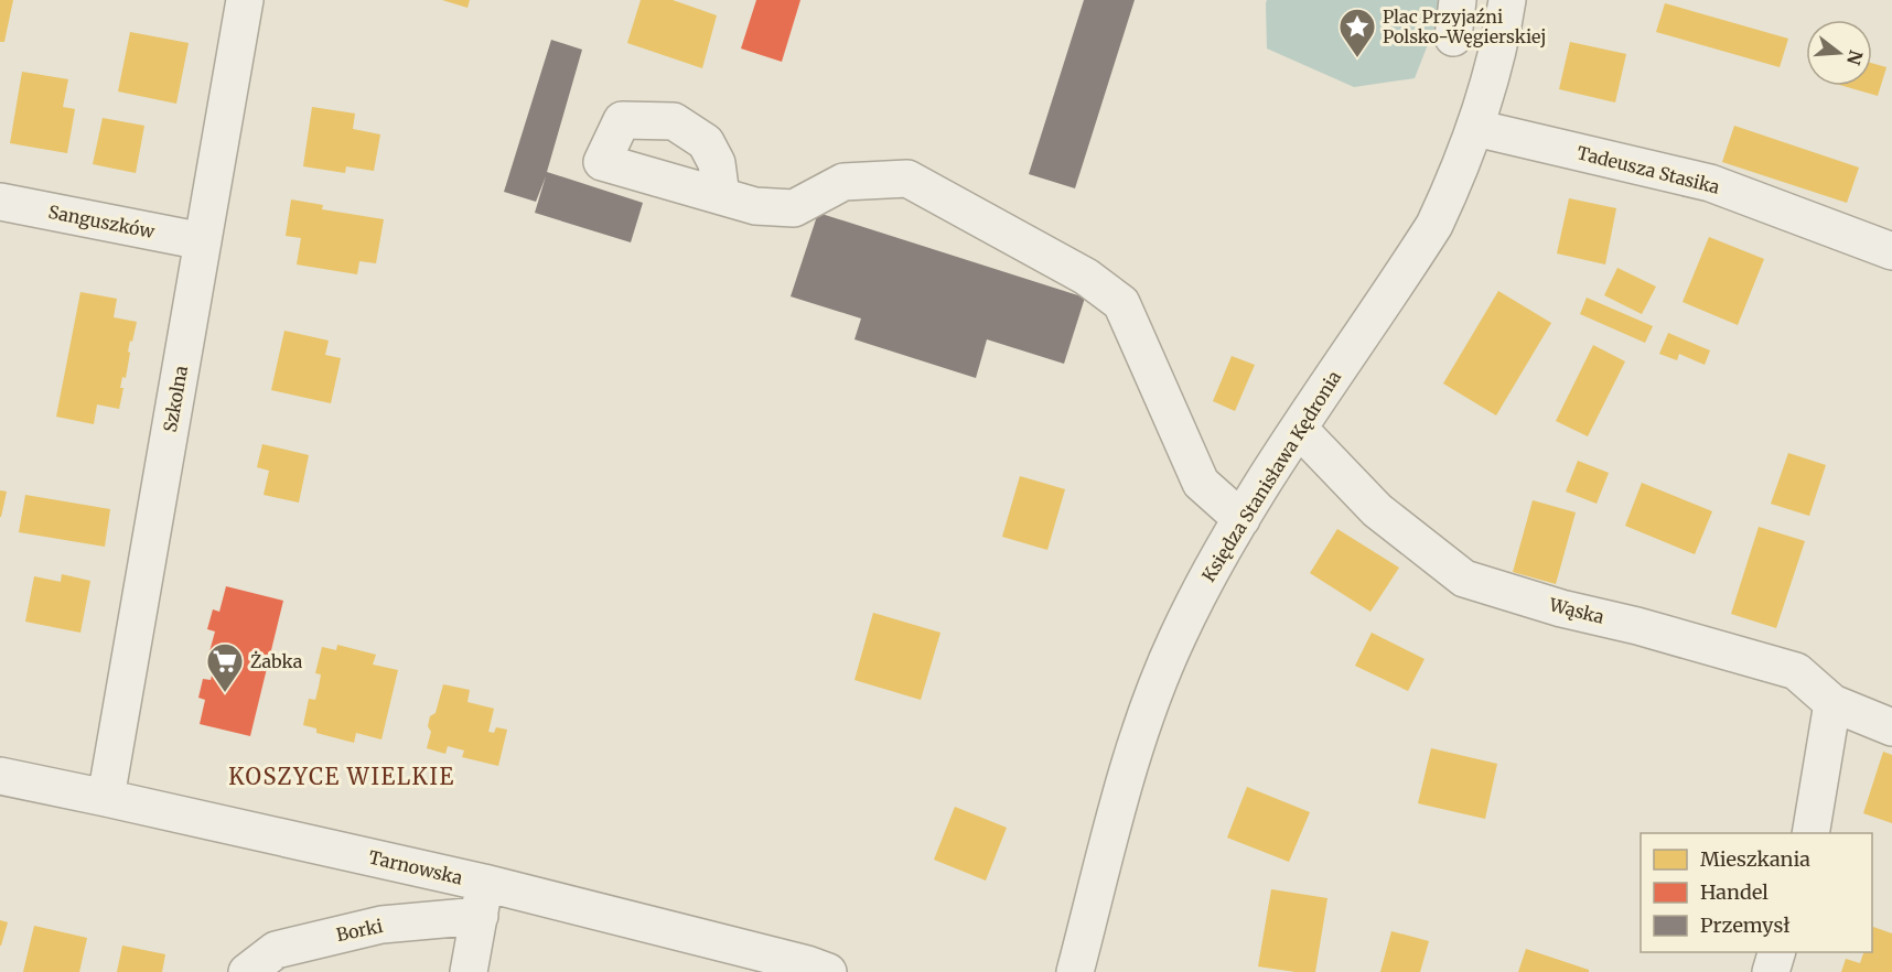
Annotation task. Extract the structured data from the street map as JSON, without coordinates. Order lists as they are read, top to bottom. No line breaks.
{"streets":{"street":["Tadeusza Stasika","Sanguszków","Szkolna","Księdza Stanisława Kędronia","Wąska","Tarnowska","Borki"]},"crossings":[["Tadeusza Stasika","Księdza Stanisława Kędronia"],["Sanguszków","Szkolna"],["Szkolna","Tarnowska"],["Księdza Stanisława Kędronia","Wąska"],["Tarnowska","Borki"]],"districts":["KOSZYCE WIELKIE"],"places":{"place":["Plac Przyjaźni Polsko-Węgierskiej"],"supermarket":["Żabka"]},"legend":["Mieszkania","Handel","Przemysł"],"north":"right"}
